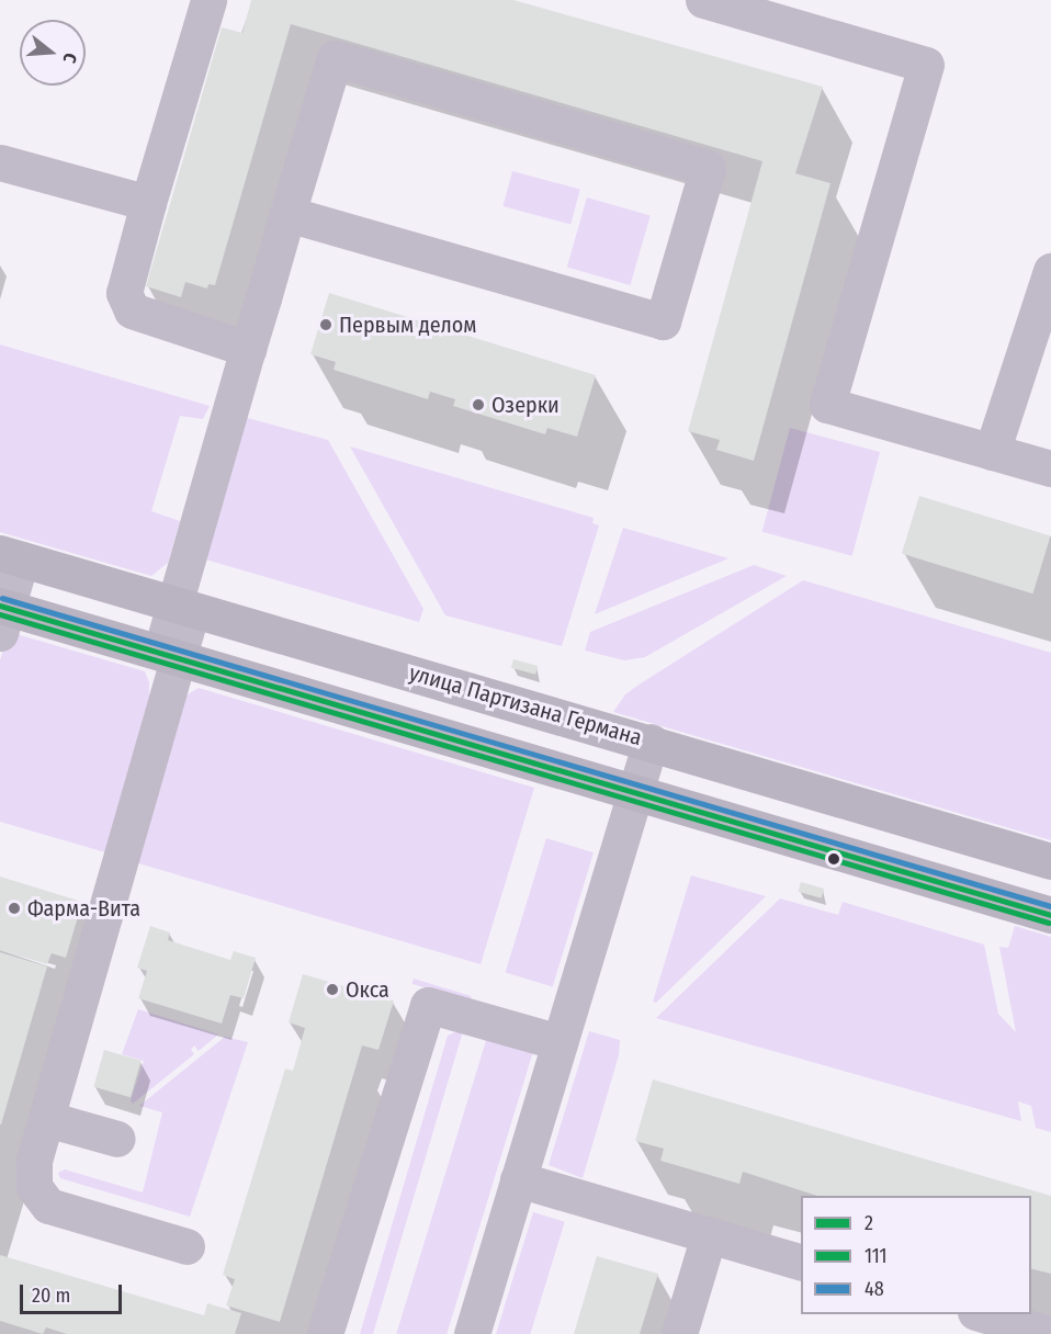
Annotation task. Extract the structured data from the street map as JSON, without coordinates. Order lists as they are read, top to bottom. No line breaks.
{"streets":{"main road":["улица Партизана Германа"]},"places":["Первым делом","Озерки","Фарма-Вита","Окса"],"lines":["transit line 48","transit line 2","transit line 111"],"legend":["2","111","48"],"scale_bar":"20 m","north":"right"}
